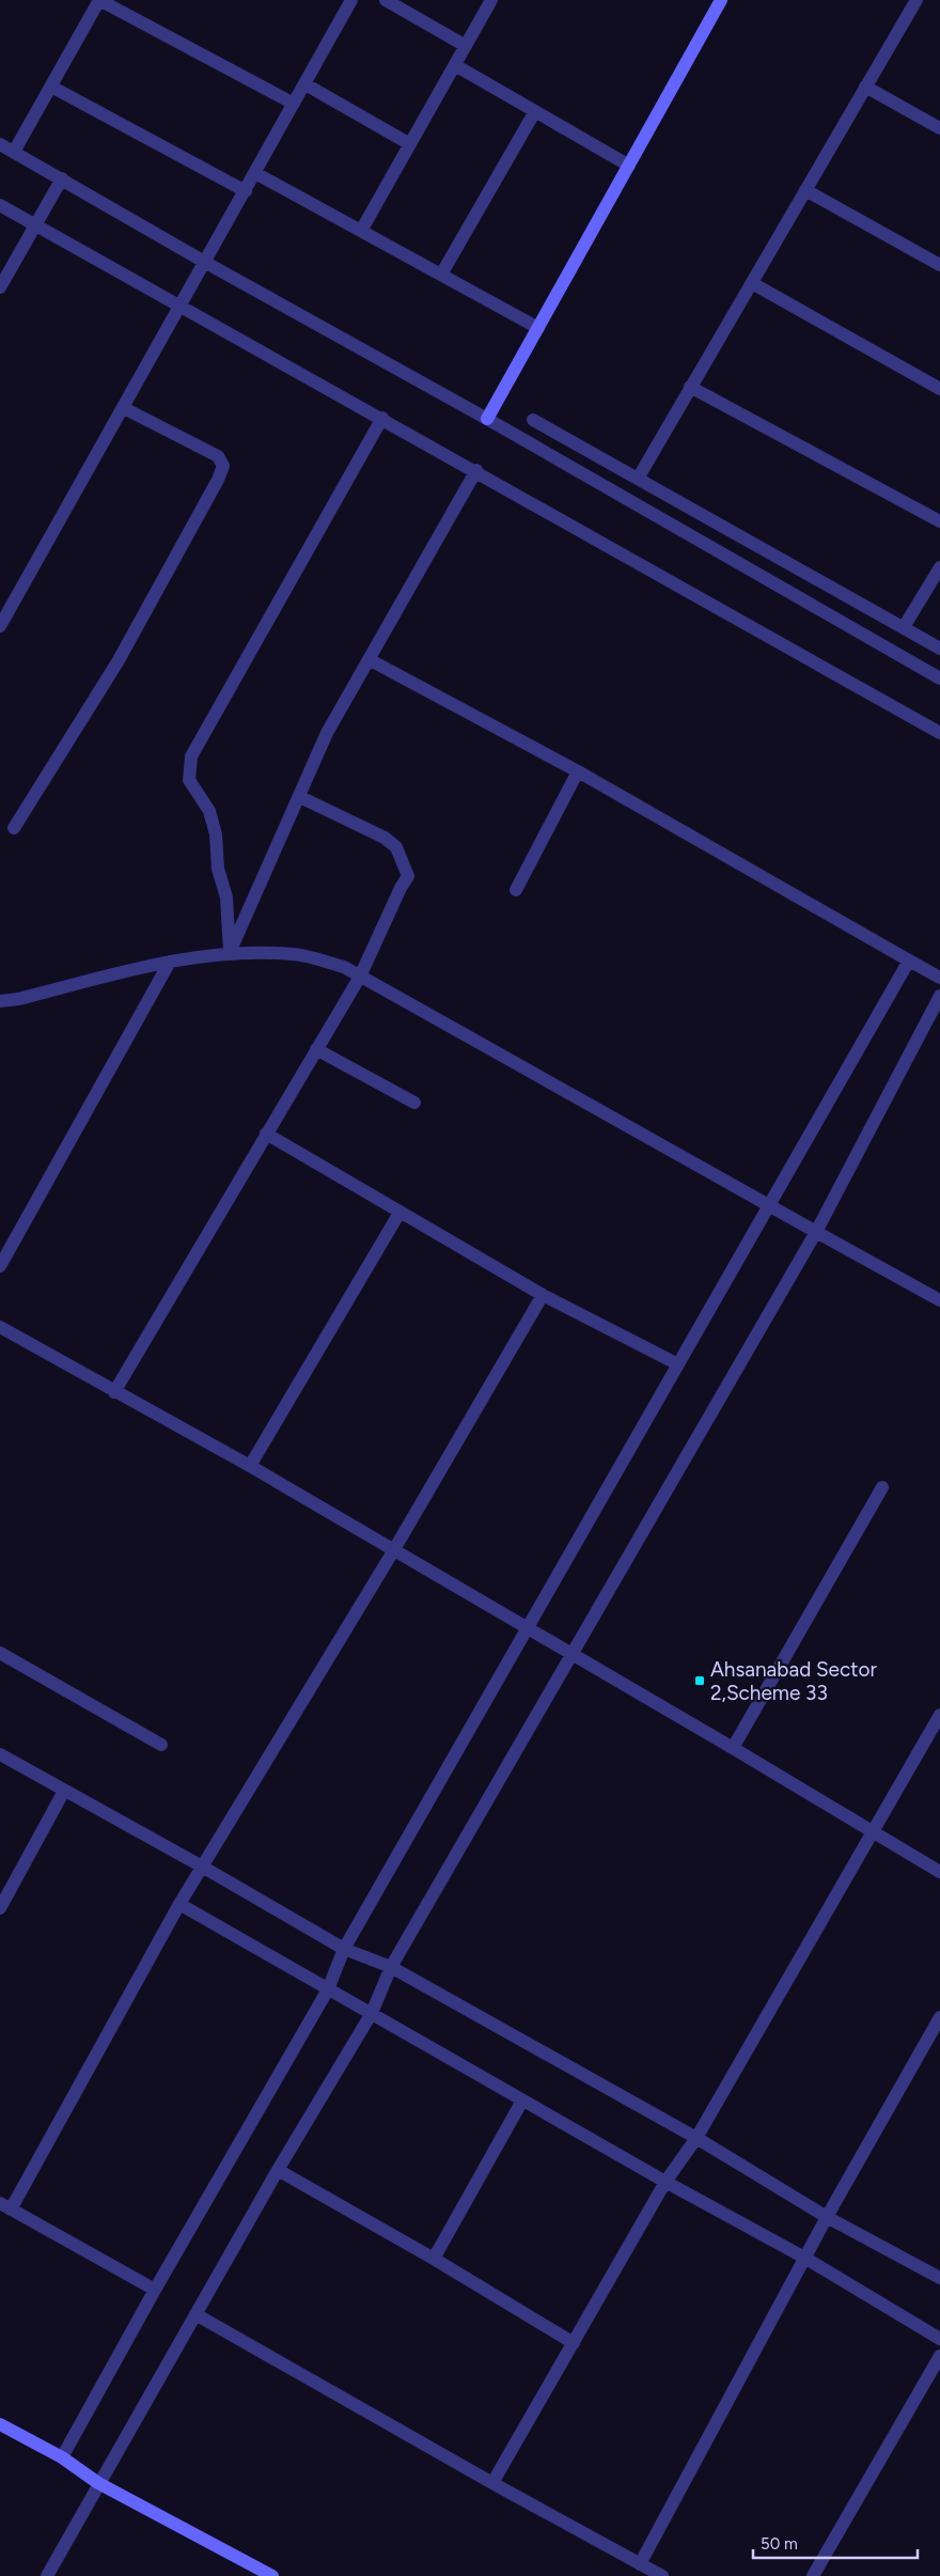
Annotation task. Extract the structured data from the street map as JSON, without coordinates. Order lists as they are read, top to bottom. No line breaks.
{"places":{"transit":["Ahsanabad Sector 2,Scheme 33"]},"scale_bar":"50 m"}
